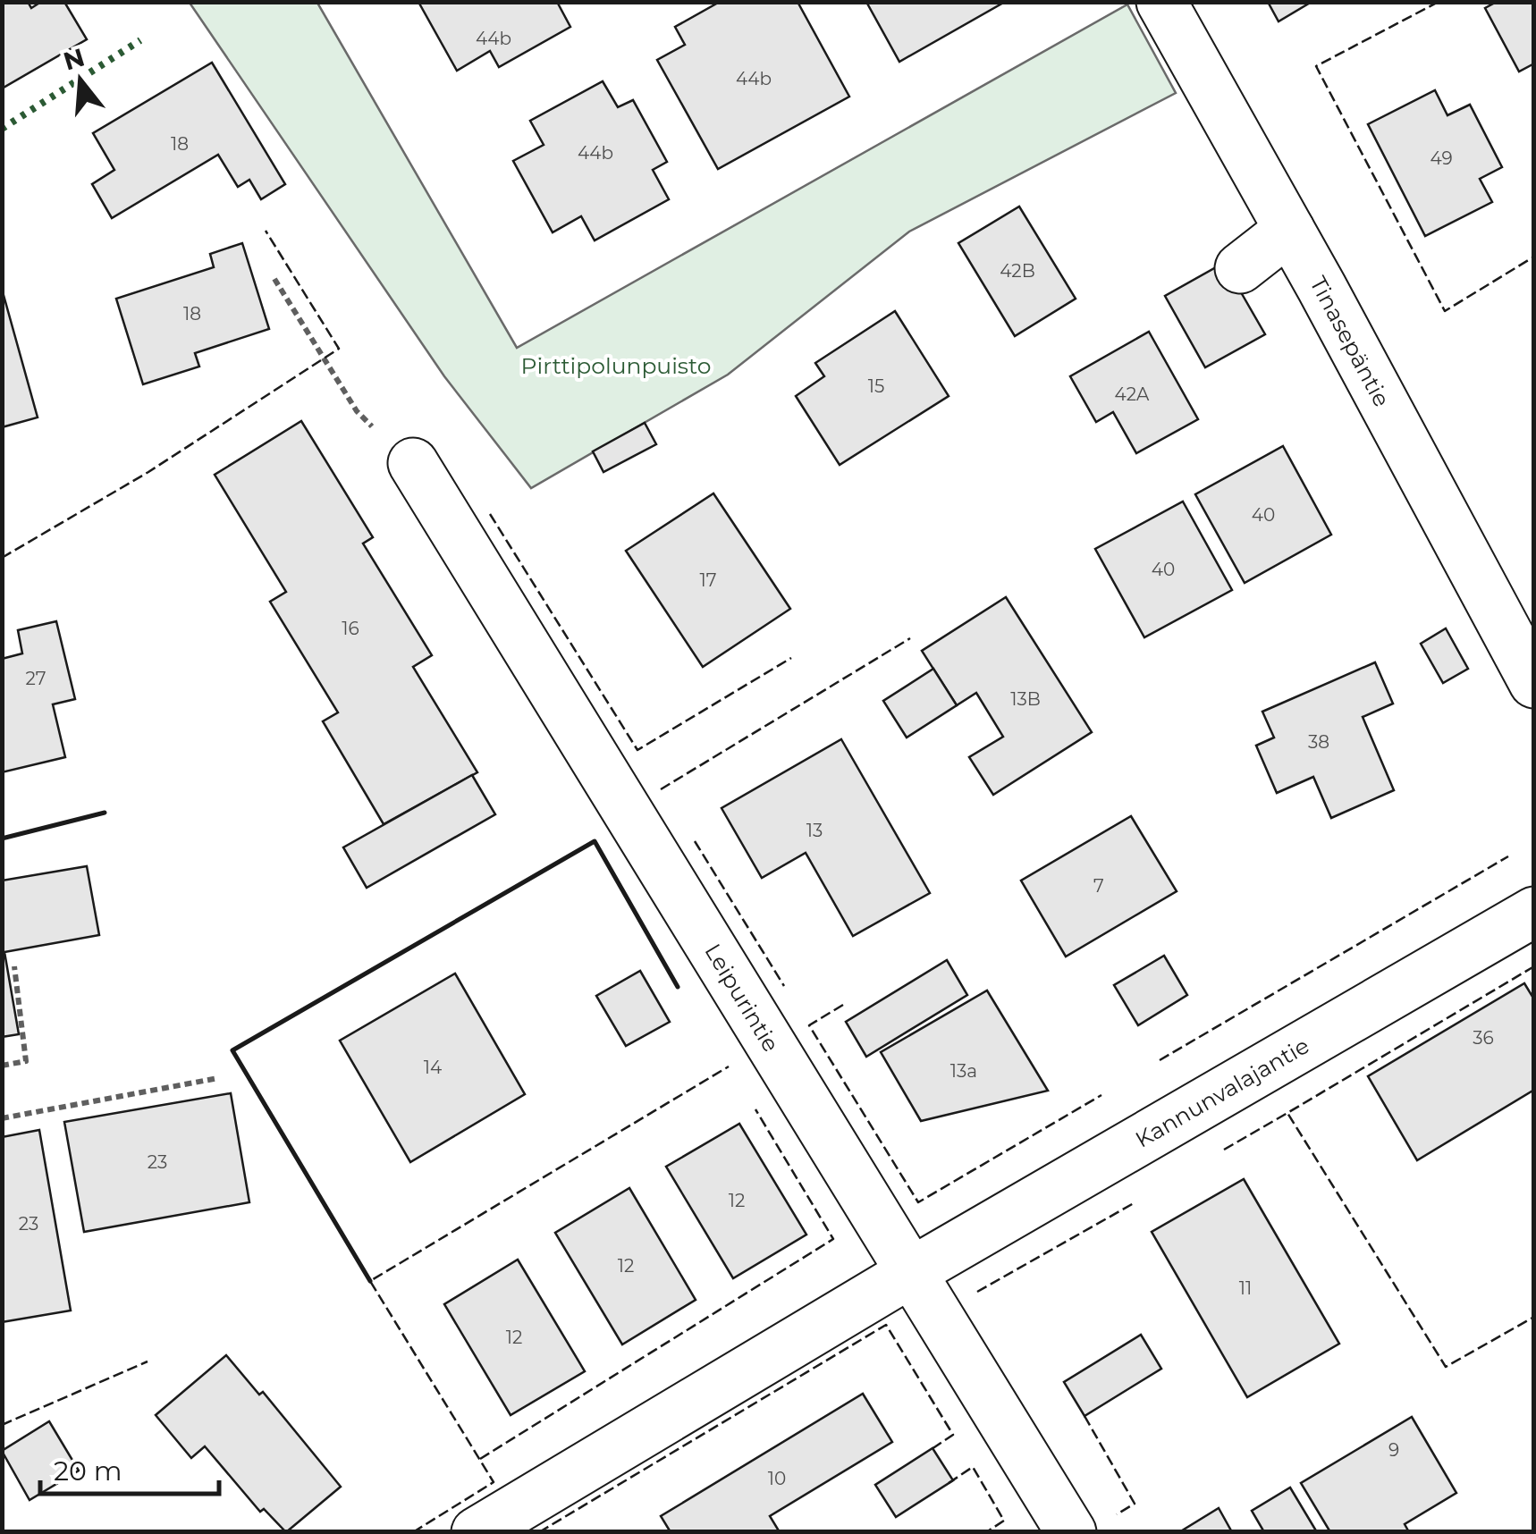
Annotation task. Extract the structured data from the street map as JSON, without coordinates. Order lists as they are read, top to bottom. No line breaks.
{"streets":{"street":["Tinasepäntie","Leipurintie","Kannunvalajantie"]},"crossings":[["Leipurintie","Kannunvalajantie"]],"parks":["Pirttipolunpuisto"],"house_numbers":["44b","44b","18","44b","49","42B","18","15","42A","40","40","17","16","27","13B","38","13","7","36","14","13a","23","12","23","12","11","12","9","10"],"scale_bar":"20 m","north":"top"}
